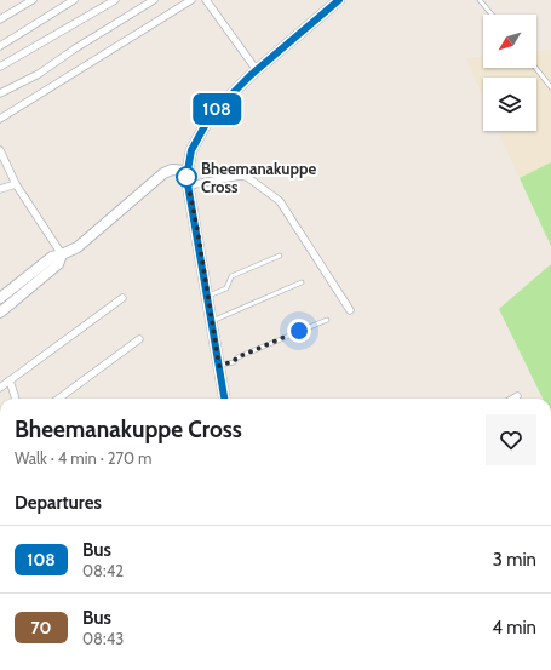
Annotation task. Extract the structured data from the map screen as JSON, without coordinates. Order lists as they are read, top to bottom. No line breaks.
{"places":["Bheemanakuppe Cross"],"lines":["bus line 108"],"north":"bottom left","page":{"on_map":"108","heading":[["Bheemanakuppe Cross","Walk · 4 min · 270 m"],"Departures"],"list":[{"mark":"108","name":"Bus","note":"08:42","value":"3 min"},{"mark":"70","name":"Bus","note":"08:43","value":"4 min"}]}}
